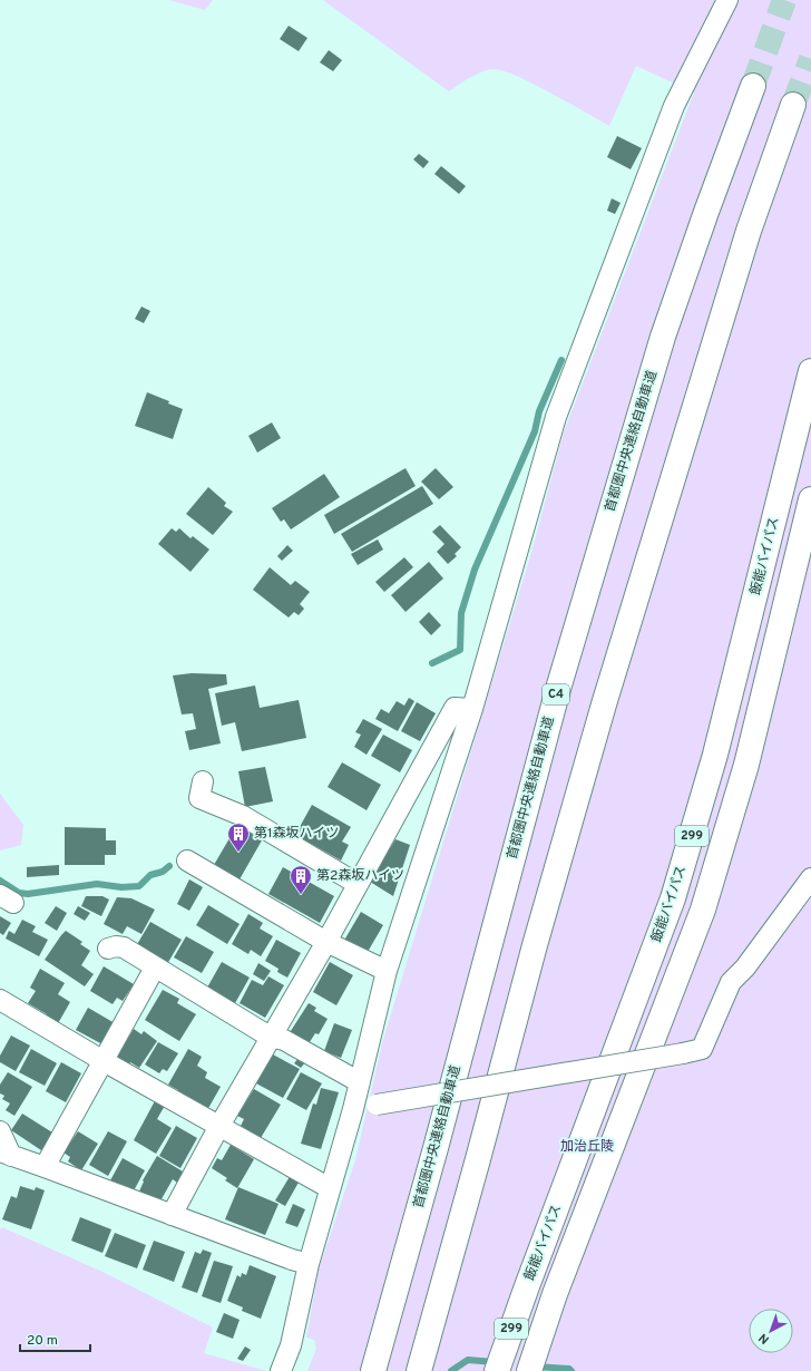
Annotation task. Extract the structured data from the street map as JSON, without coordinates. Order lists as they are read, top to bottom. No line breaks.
{"streets":{"highway":["首都圏中央連絡自動車道","飯能バイパス","C4","299"]},"parks":["加治丘陵"],"places":{"building":["第1森坂ハイツ","第2森坂ハイツ"]},"scale_bar":"20 m","north":"bottom left"}
